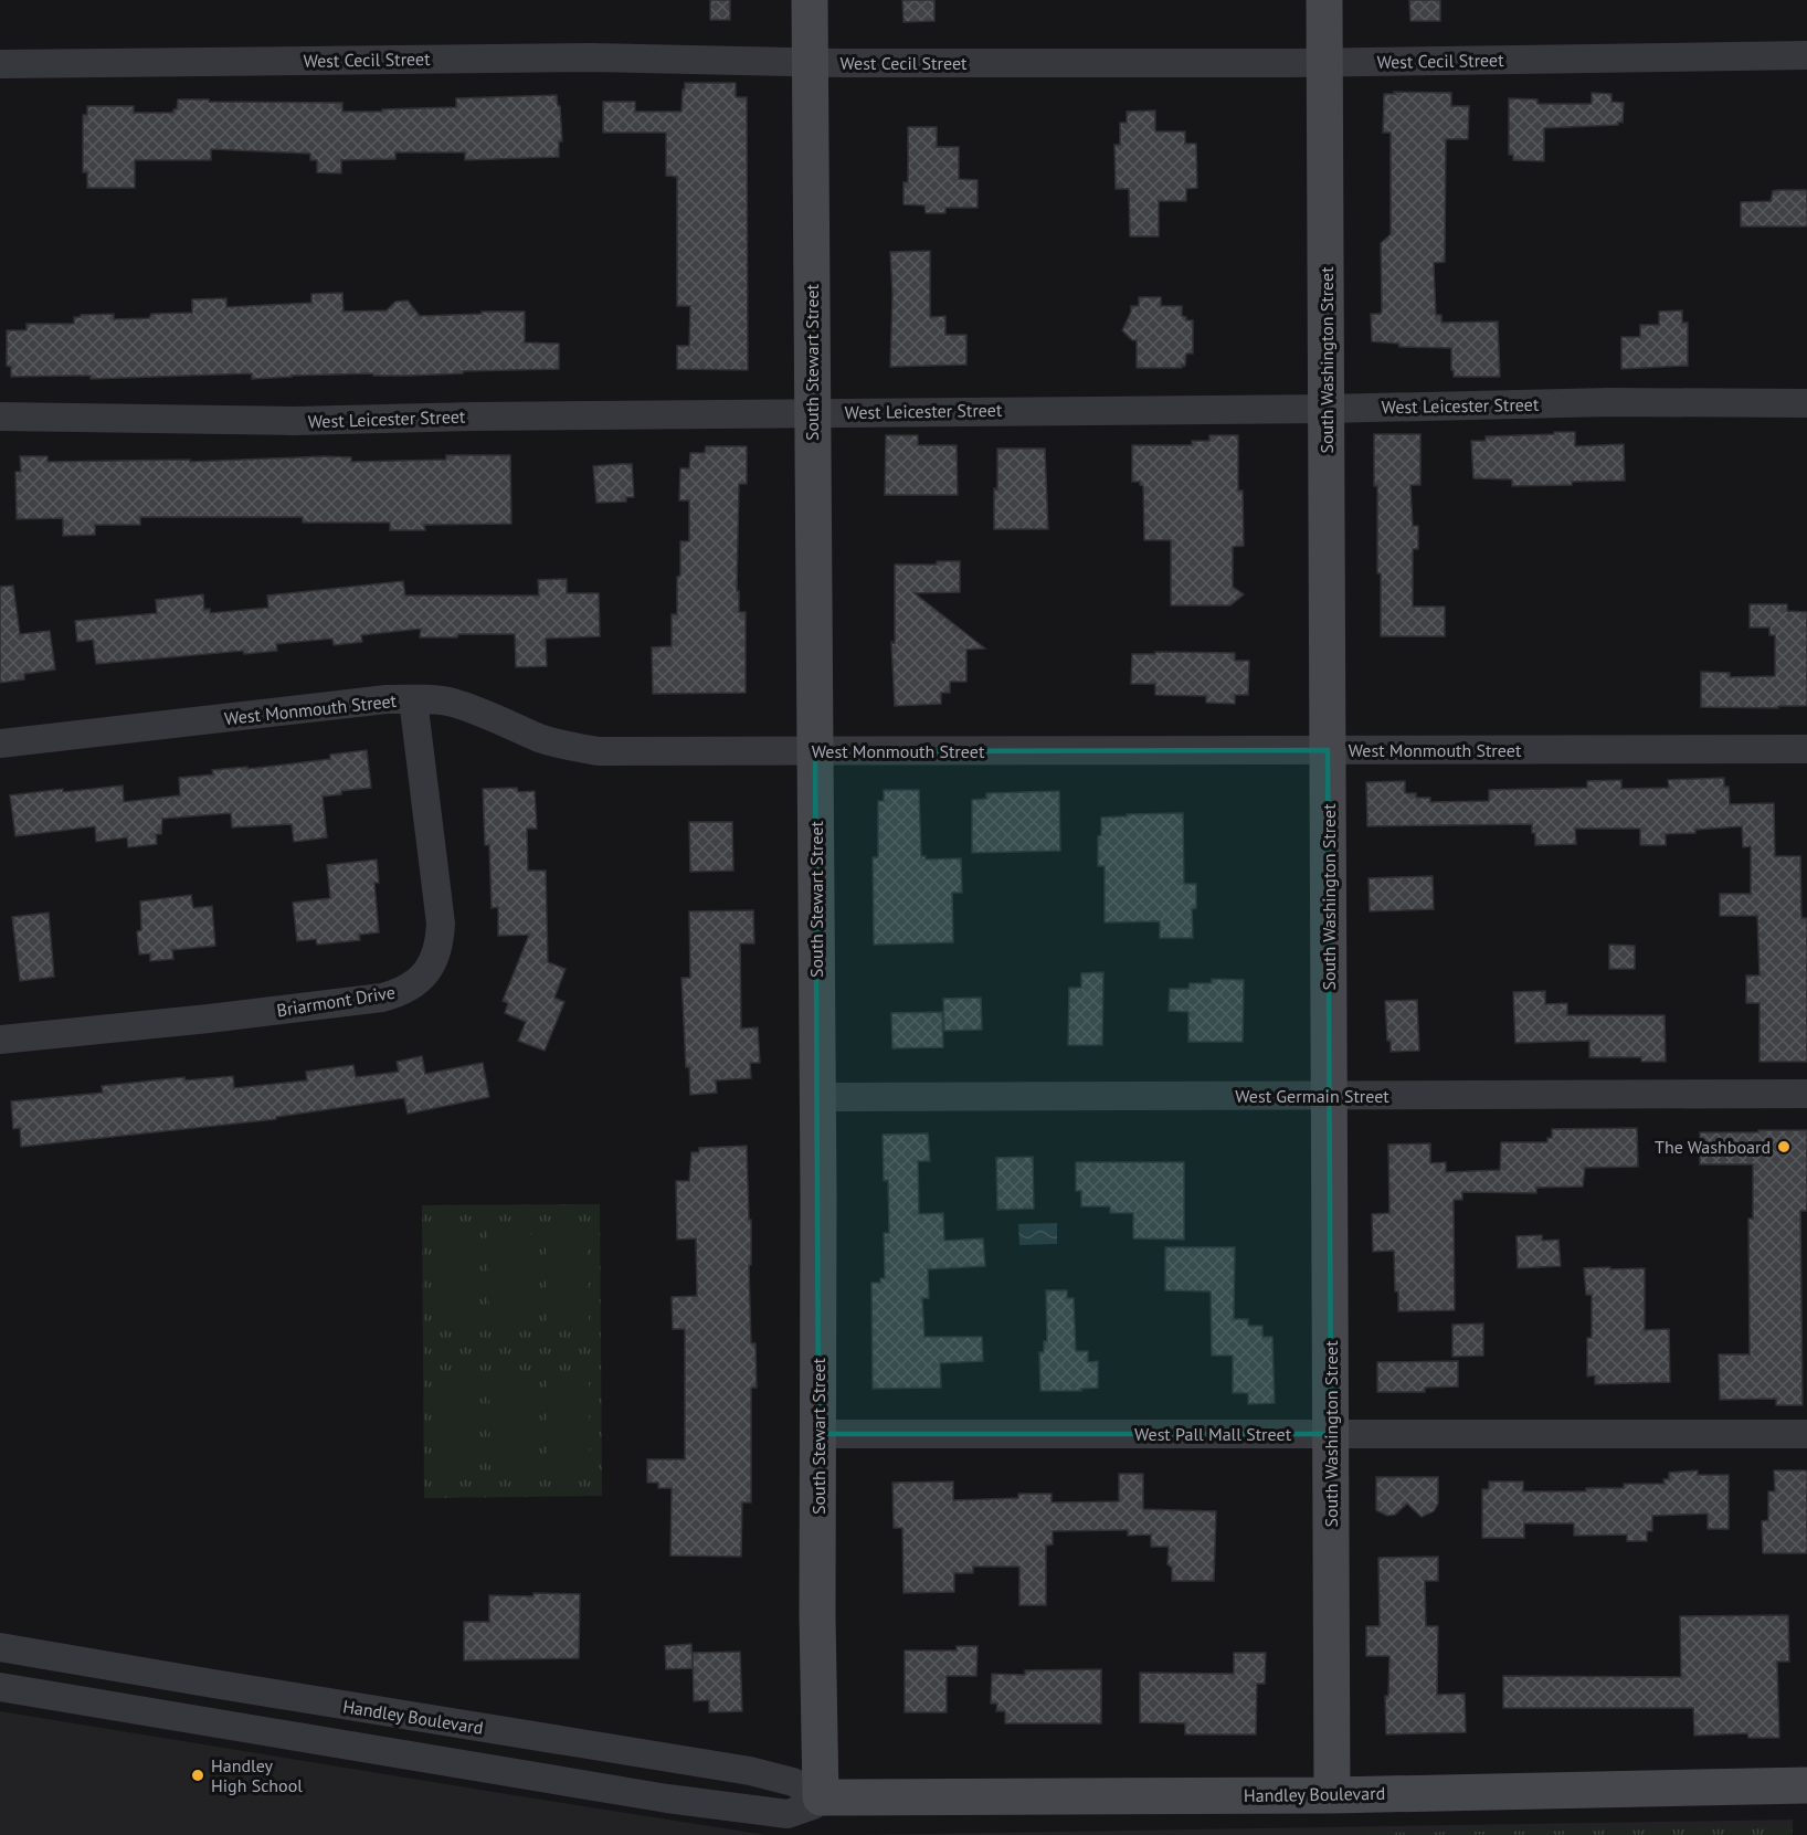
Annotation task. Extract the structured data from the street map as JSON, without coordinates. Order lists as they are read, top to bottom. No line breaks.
{"streets":{"street":["West Cecil Street","South Washington Street","South Stewart Street","West Leicester Street","West Monmouth Street","Briarmont Drive","West Germain Street","West Pall Mall Street","Handley Boulevard"]},"crossings":[["West Cecil Street","South Washington Street"],["West Cecil Street","South Stewart Street"],["South Washington Street","West Leicester Street"],["South Washington Street","West Monmouth Street"],["South Washington Street","West Germain Street"],["South Washington Street","West Pall Mall Street"],["South Washington Street","Handley Boulevard"],["South Stewart Street","West Leicester Street"],["South Stewart Street","West Monmouth Street"],["South Stewart Street","West Germain Street"],["South Stewart Street","West Pall Mall Street"],["South Stewart Street","Handley Boulevard"],["West Monmouth Street","Briarmont Drive"]],"places":["The Washboard","Handley High School"]}
